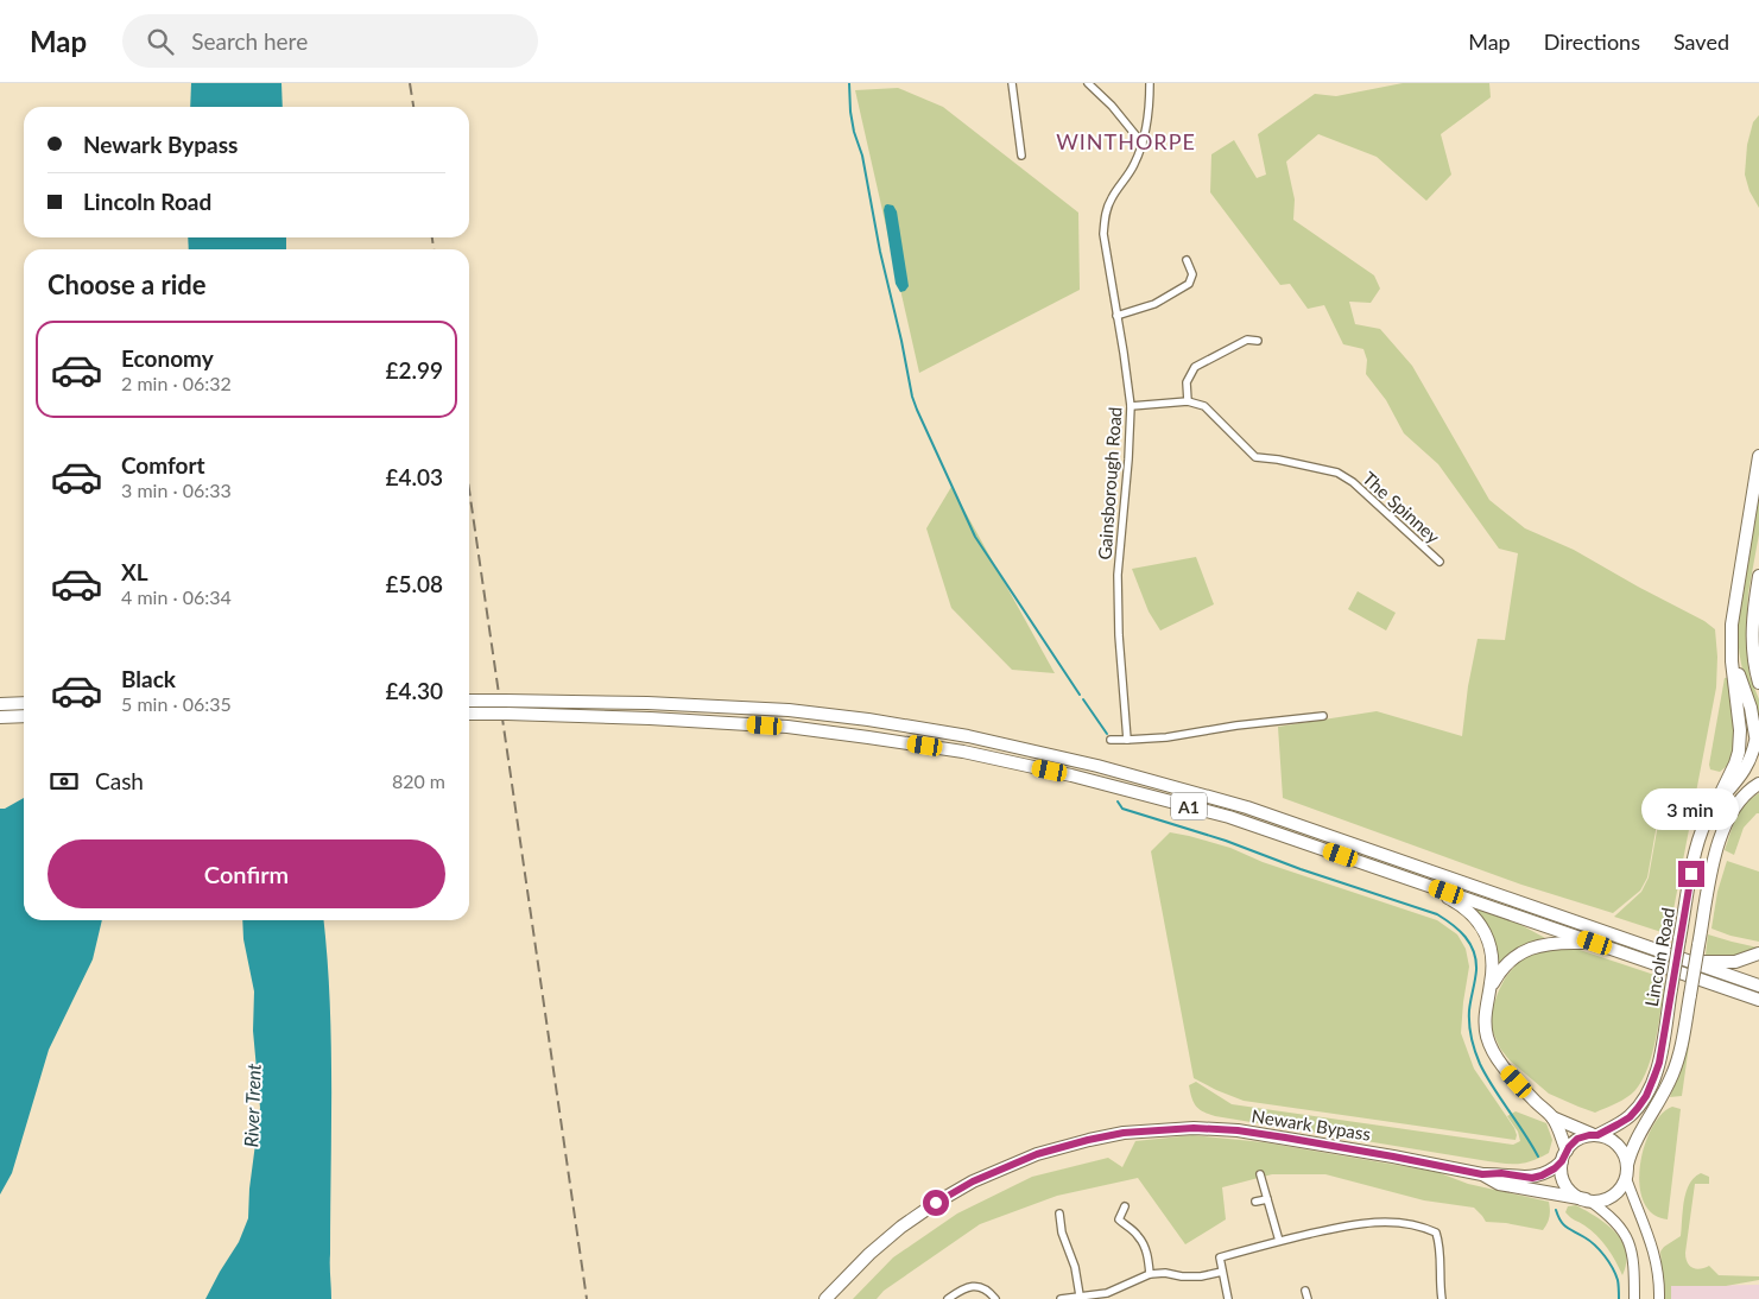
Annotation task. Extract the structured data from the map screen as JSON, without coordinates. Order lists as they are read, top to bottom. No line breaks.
{"streets":{"highway":["A1","Lincoln Road","Newark Bypass"],"street":["Gainsborough Road","The Spinney"]},"crossings":[["Lincoln Road","Newark Bypass"]],"districts":["WINTHORPE"],"water":["River Trent"],"page":{"header":"Map","search":"Search here","nav":["Map","Directions","Saved"],"banner":["Newark Bypass","Lincoln Road"],"heading":"Choose a ride","list":[{"name":"Economy","note":"2 min · 06:32","value":"£2.99"},{"name":"Comfort","note":"3 min · 06:33","value":"£4.03"},{"name":"XL","note":"4 min · 06:34","value":"£5.08"},{"name":"Black","note":"5 min · 06:35","value":"£4.30"}],"pay":["Cash","820 m"],"bubble":"3 min","buttons":"Confirm"}}
